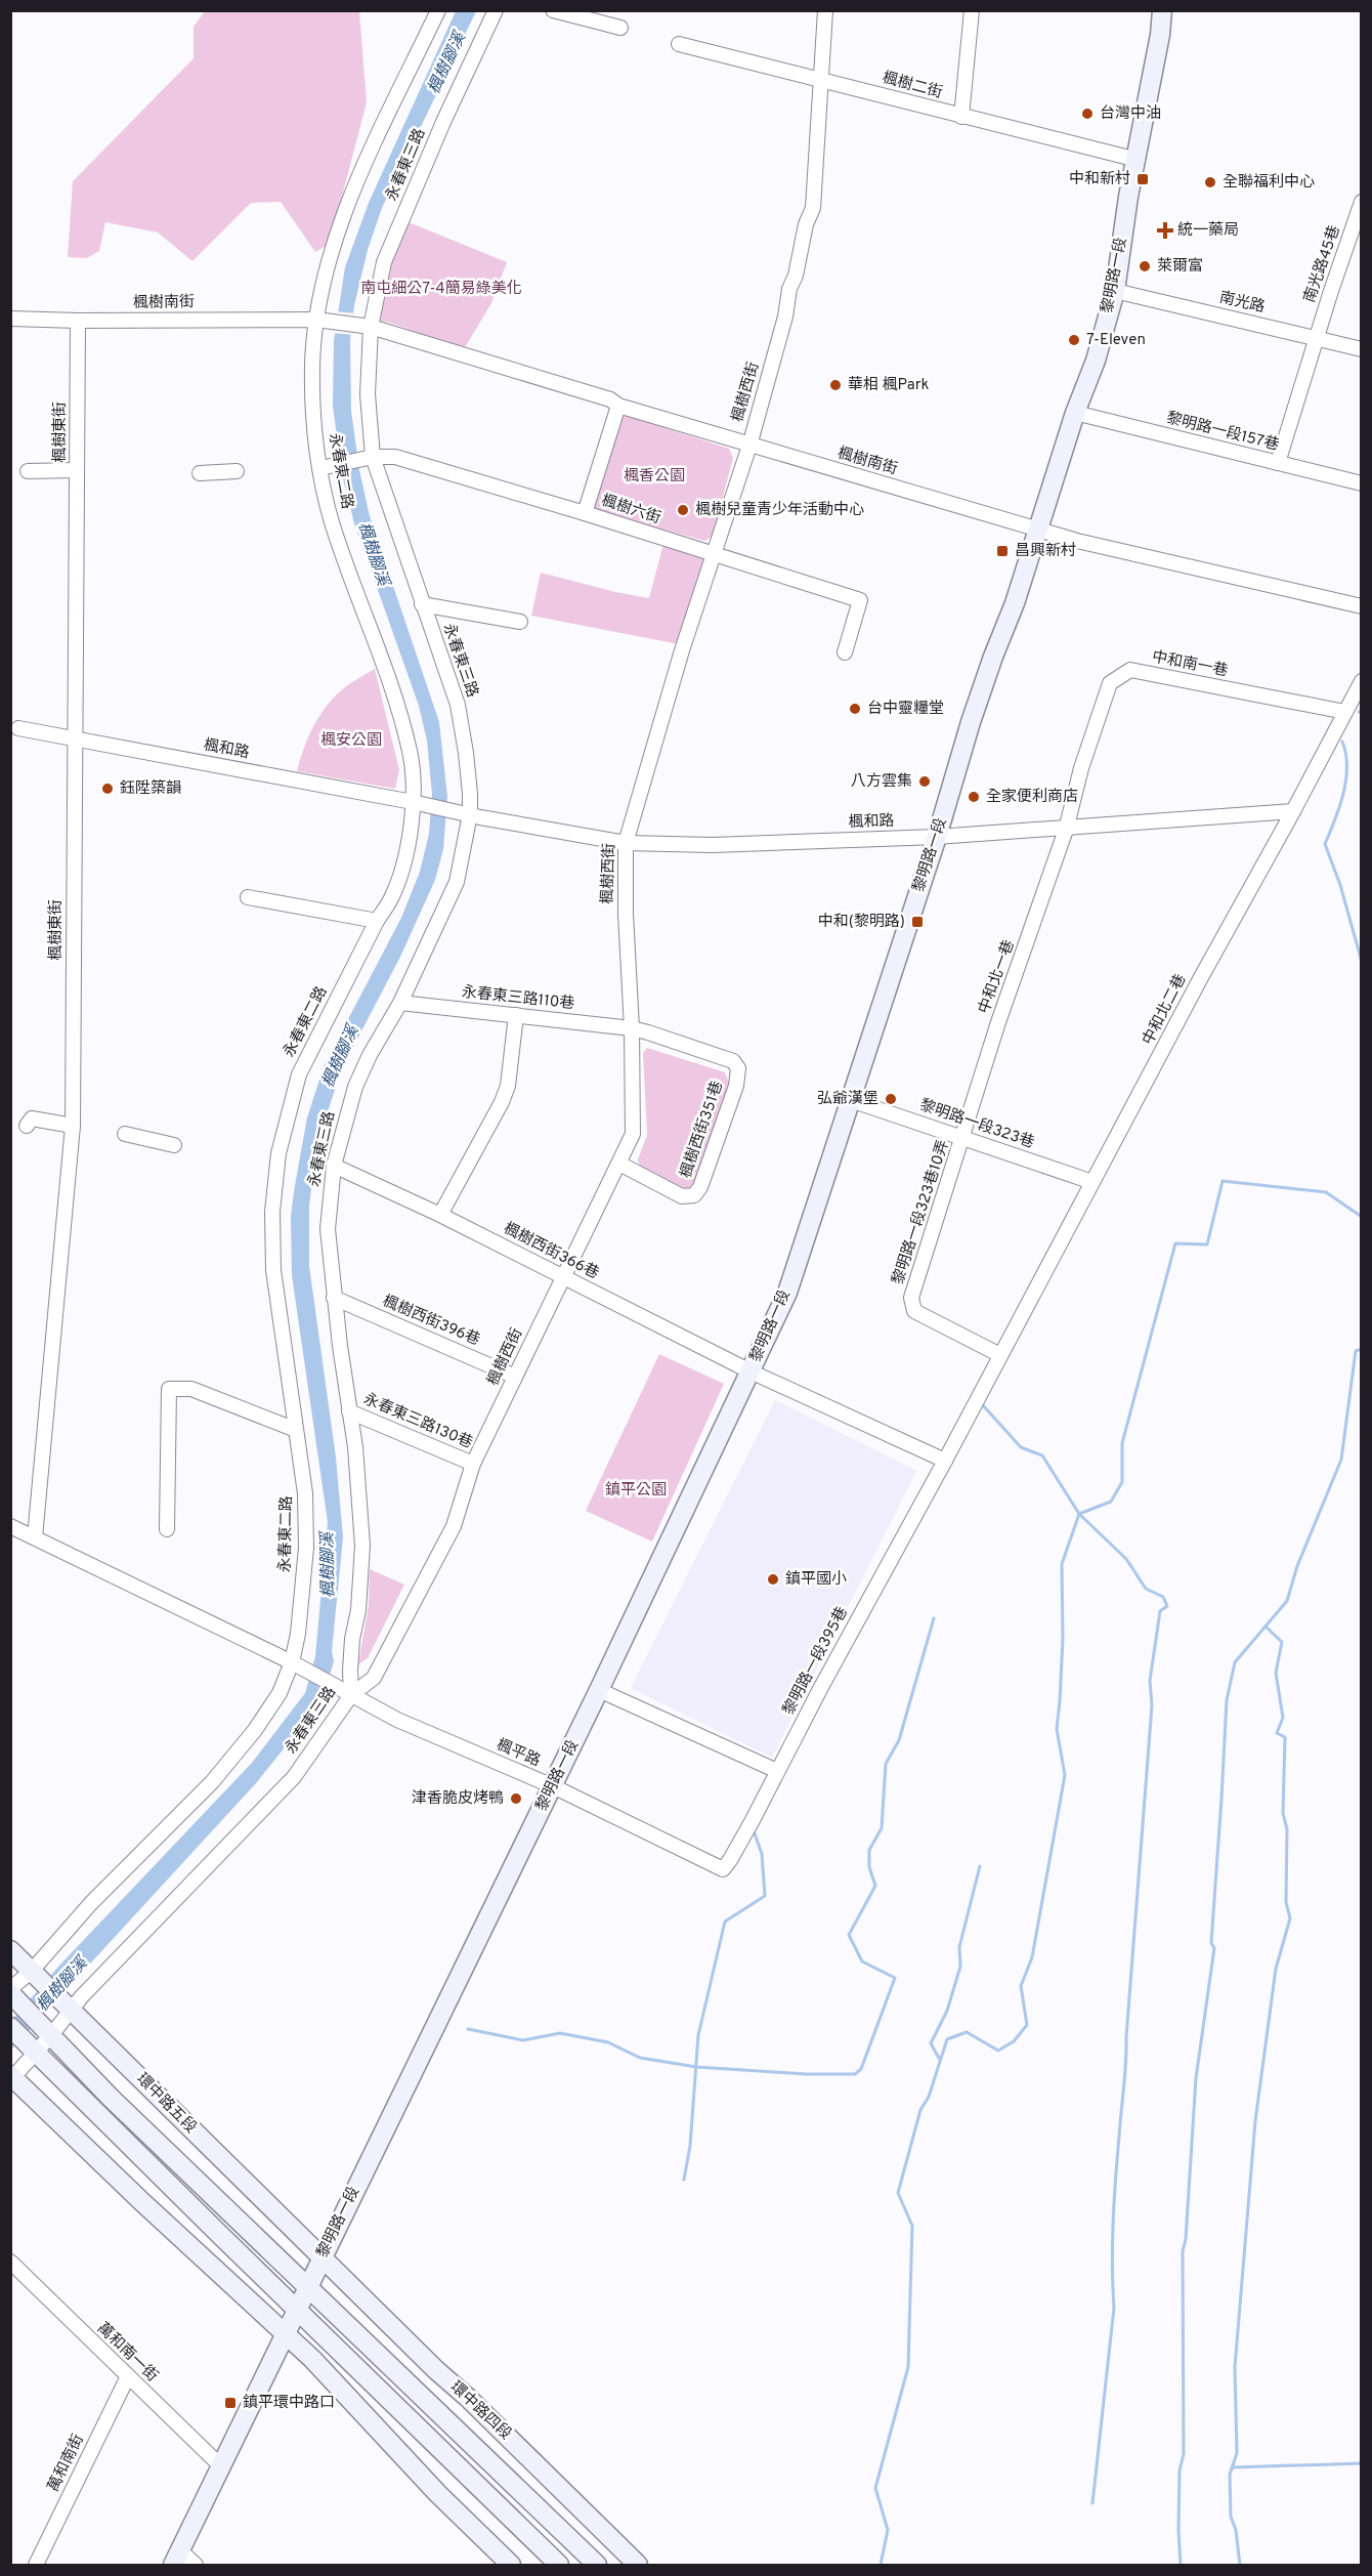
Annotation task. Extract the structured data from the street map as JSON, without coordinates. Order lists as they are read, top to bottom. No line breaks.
{"streets":{"street":["楓樹二街","永春東三路","南光路45巷","黎明路一段","楓樹南街","南光路","楓樹西街","楓樹東街","黎明路一段157巷","永春東二路","楓樹六街","中和南一巷","楓和路","中和北一巷","永春東三路110巷","中和北二巷","黎明路一段323巷","楓樹西街351巷","黎明路一段323巷10弄","楓樹西街366巷","楓樹西街396巷","永春東三路130巷","黎明路一段395巷","楓平路","環中路五段","萬和南一街","環中路四段","萬和南街"]},"crossings":[["楓樹二街","黎明路一段"],["楓樹二街","楓樹西街"],["永春東三路","楓樹南街"],["永春東三路","楓樹西街"],["永春東三路","楓樹六街"],["永春東三路","楓和路"],["永春東三路","永春東三路110巷"],["永春東三路","楓樹西街366巷"],["永春東三路","楓樹西街396巷"],["永春東三路","永春東三路130巷"],["永春東三路","楓平路"],["永春東三路","環中路五段"],["南光路45巷","南光路"],["南光路45巷","黎明路一段157巷"],["黎明路一段","楓樹南街"],["黎明路一段","南光路"],["黎明路一段","黎明路一段157巷"],["黎明路一段","楓和路"],["黎明路一段","黎明路一段323巷"],["黎明路一段","楓樹西街366巷"],["黎明路一段","楓平路"],["黎明路一段","環中路五段"],["黎明路一段","萬和南一街"],["黎明路一段","環中路四段"],["楓樹南街","楓樹西街"],["楓樹南街","楓樹東街"],["楓樹南街","永春東二路"],["楓樹西街","楓樹六街"],["楓樹西街","楓和路"],["楓樹西街","永春東三路110巷"],["楓樹西街","楓樹西街351巷"],["楓樹西街","楓樹西街366巷"],["楓樹西街","楓樹西街396巷"],["楓樹西街","永春東三路130巷"],["楓樹西街","楓平路"],["楓樹東街","楓和路"],["永春東二路","楓樹六街"],["永春東二路","楓和路"],["永春東二路","楓平路"],["永春東二路","環中路五段"],["中和南一巷","楓和路"],["中和南一巷","中和北一巷"],["中和南一巷","中和北二巷"],["楓和路","中和北一巷"],["楓和路","中和北二巷"],["中和北一巷","黎明路一段323巷"],["中和北一巷","黎明路一段323巷10弄"],["永春東三路110巷","楓樹西街351巷"],["中和北二巷","黎明路一段323巷"],["中和北二巷","黎明路一段323巷10弄"],["中和北二巷","黎明路一段395巷"],["黎明路一段323巷","黎明路一段323巷10弄"],["黎明路一段323巷10弄","黎明路一段395巷"],["黎明路一段395巷","楓平路"],["環中路五段","環中路四段"],["萬和南一街","萬和南街"]],"water":["楓樹腳溪"],"parks":["南屯細公7-4簡易綠美化","楓香公園","楓安公園","鎮平公園"],"places":{"other":["台灣中油","全聯福利中心","萊爾富","7-Eleven","華相 楓Park","楓樹兒童青少年活動中心","台中靈糧堂","八方雲集","鈺陞築韻","全家便利商店","弘爺漢堡","鎮平國小","津香脆皮烤鴨"],"transit":["中和新村","昌興新村","中和(黎明路)","鎮平環中路口"],"health":["統一藥局"]}}
